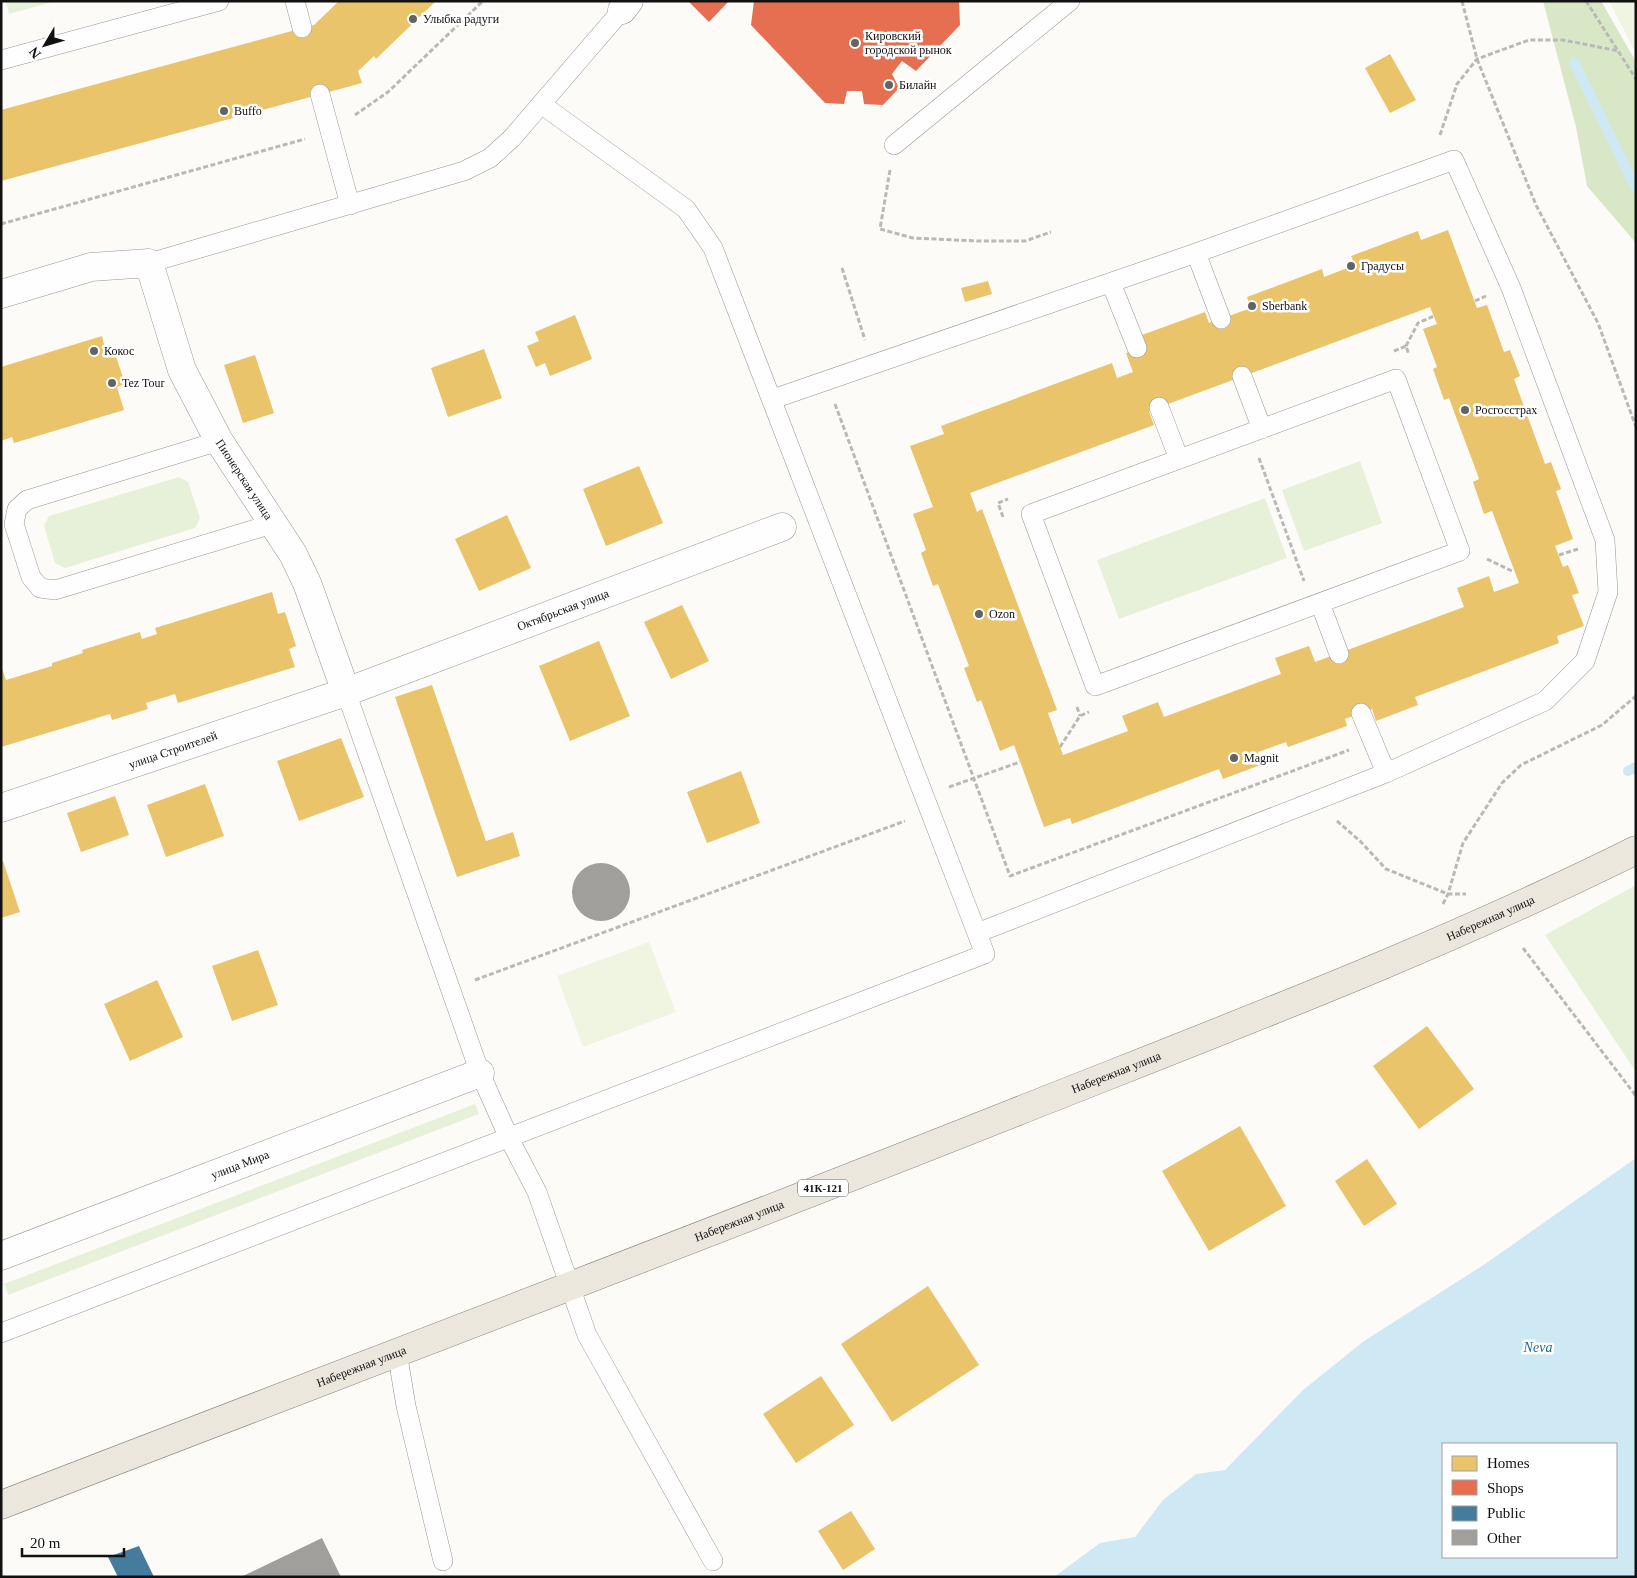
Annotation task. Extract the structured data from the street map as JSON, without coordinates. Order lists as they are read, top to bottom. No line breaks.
{"streets":{"main road":["Набережная улица","41К-121"],"street":["Пионерская улица","Октябрьская улица","улица Строителей","улица Мира"]},"crossings":[["Пионерская улица","Октябрьская улица"],["Пионерская улица","улица Строителей"],["Октябрьская улица","улица Строителей"]],"water":["Neva"],"places":["Улыбка радуги","Кировский городской рынок","Билайн","Buffo","Градусы","Sberbank","Кокос","Tez Tour","Росгосстрах","Ozon","Magnit"],"legend":["Homes","Shops","Public","Other"],"scale_bar":"20 m","north":"bottom left"}
